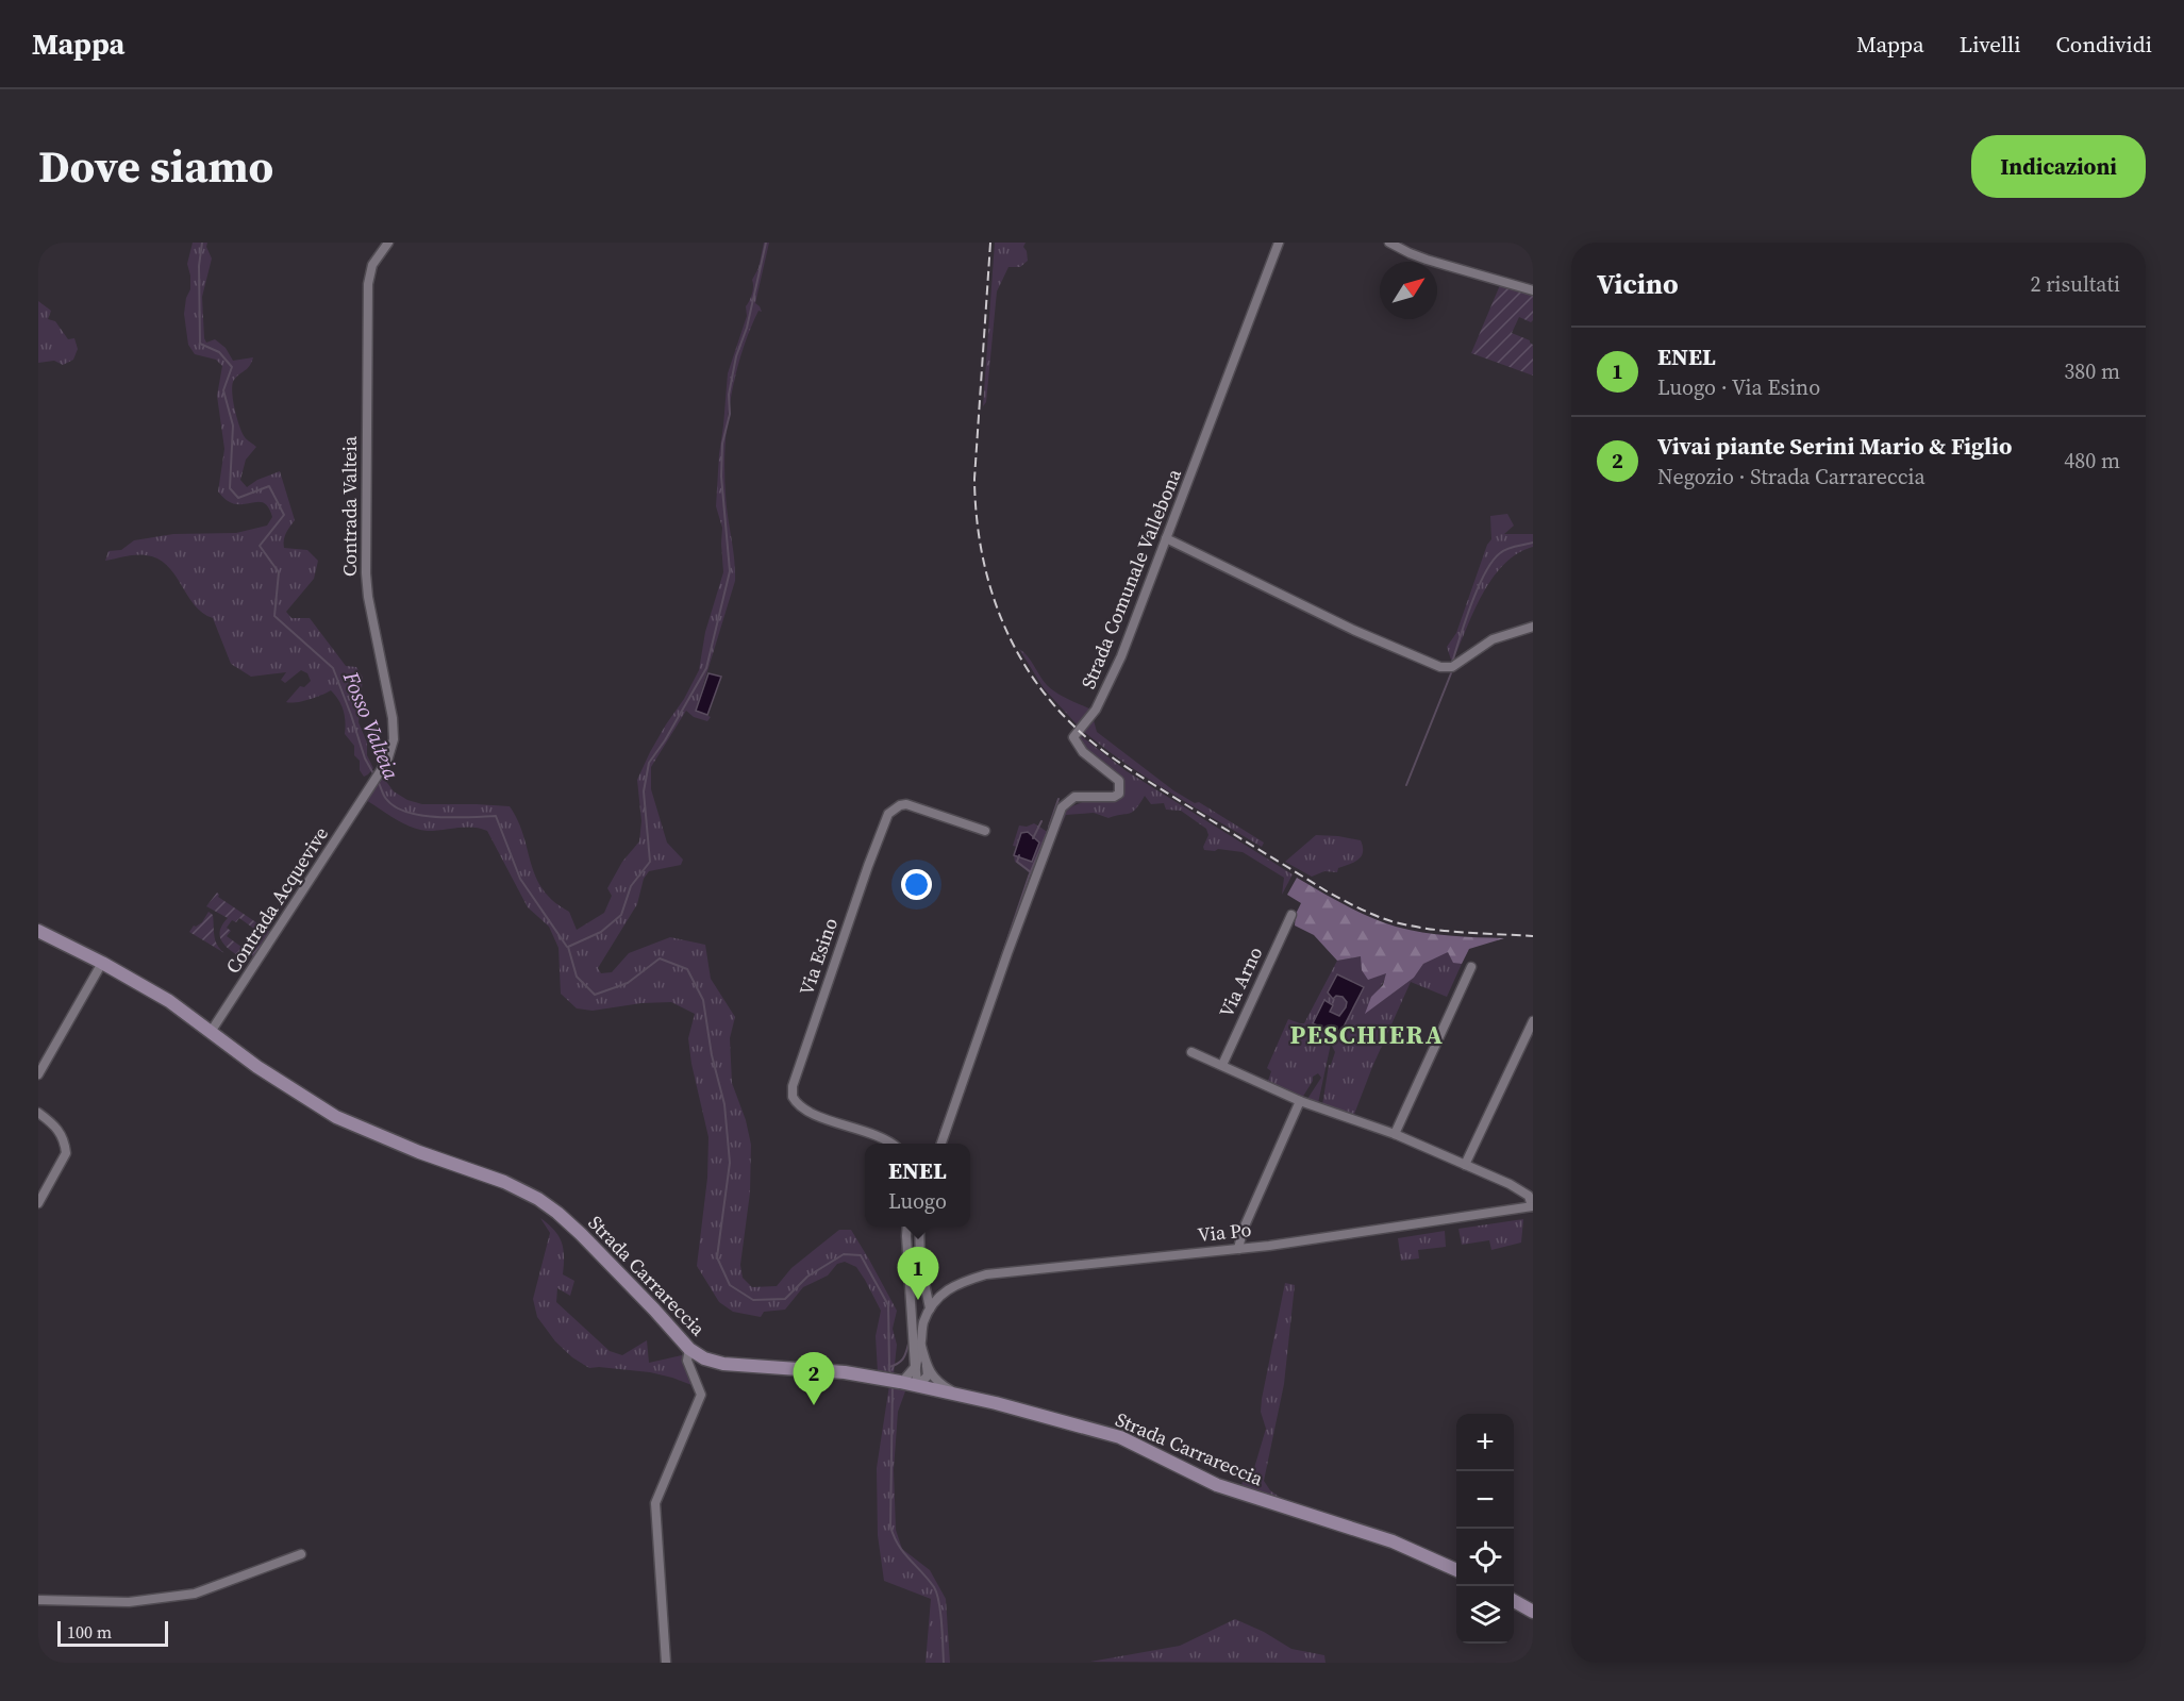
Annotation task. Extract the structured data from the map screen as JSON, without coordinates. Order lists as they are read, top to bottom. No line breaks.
{"streets":{"main road":["Strada Carrareccia"],"street":["Contrada Valteia","Strada Comunale Vallebona","Contrada Acquevive","Via Esino","Via Arno","Via Po"]},"crossings":[["Contrada Valteia","Contrada Acquevive"],["Contrada Acquevive","Strada Carrareccia"]],"districts":["PESCHIERA"],"water":["Fosso Valteia"],"scale_bar":"100 m","north":"top right","page":{"header":"Mappa","nav":["Mappa","Livelli","Condividi"],"title":"Dove siamo","buttons":"Indicazioni","heading":["Vicino","2 risultati"],"list":[{"mark":"1","name":"ENEL","note":"Luogo · Via Esino","value":"380 m"},{"mark":"2","name":"Vivai piante Serini Mario & Figlio","note":"Negozio · Strada Carrareccia","value":"480 m"}],"popup":["ENEL","Luogo"],"pins":["1","2"],"map_buttons":["+","−"],"scale":"100 m"}}
